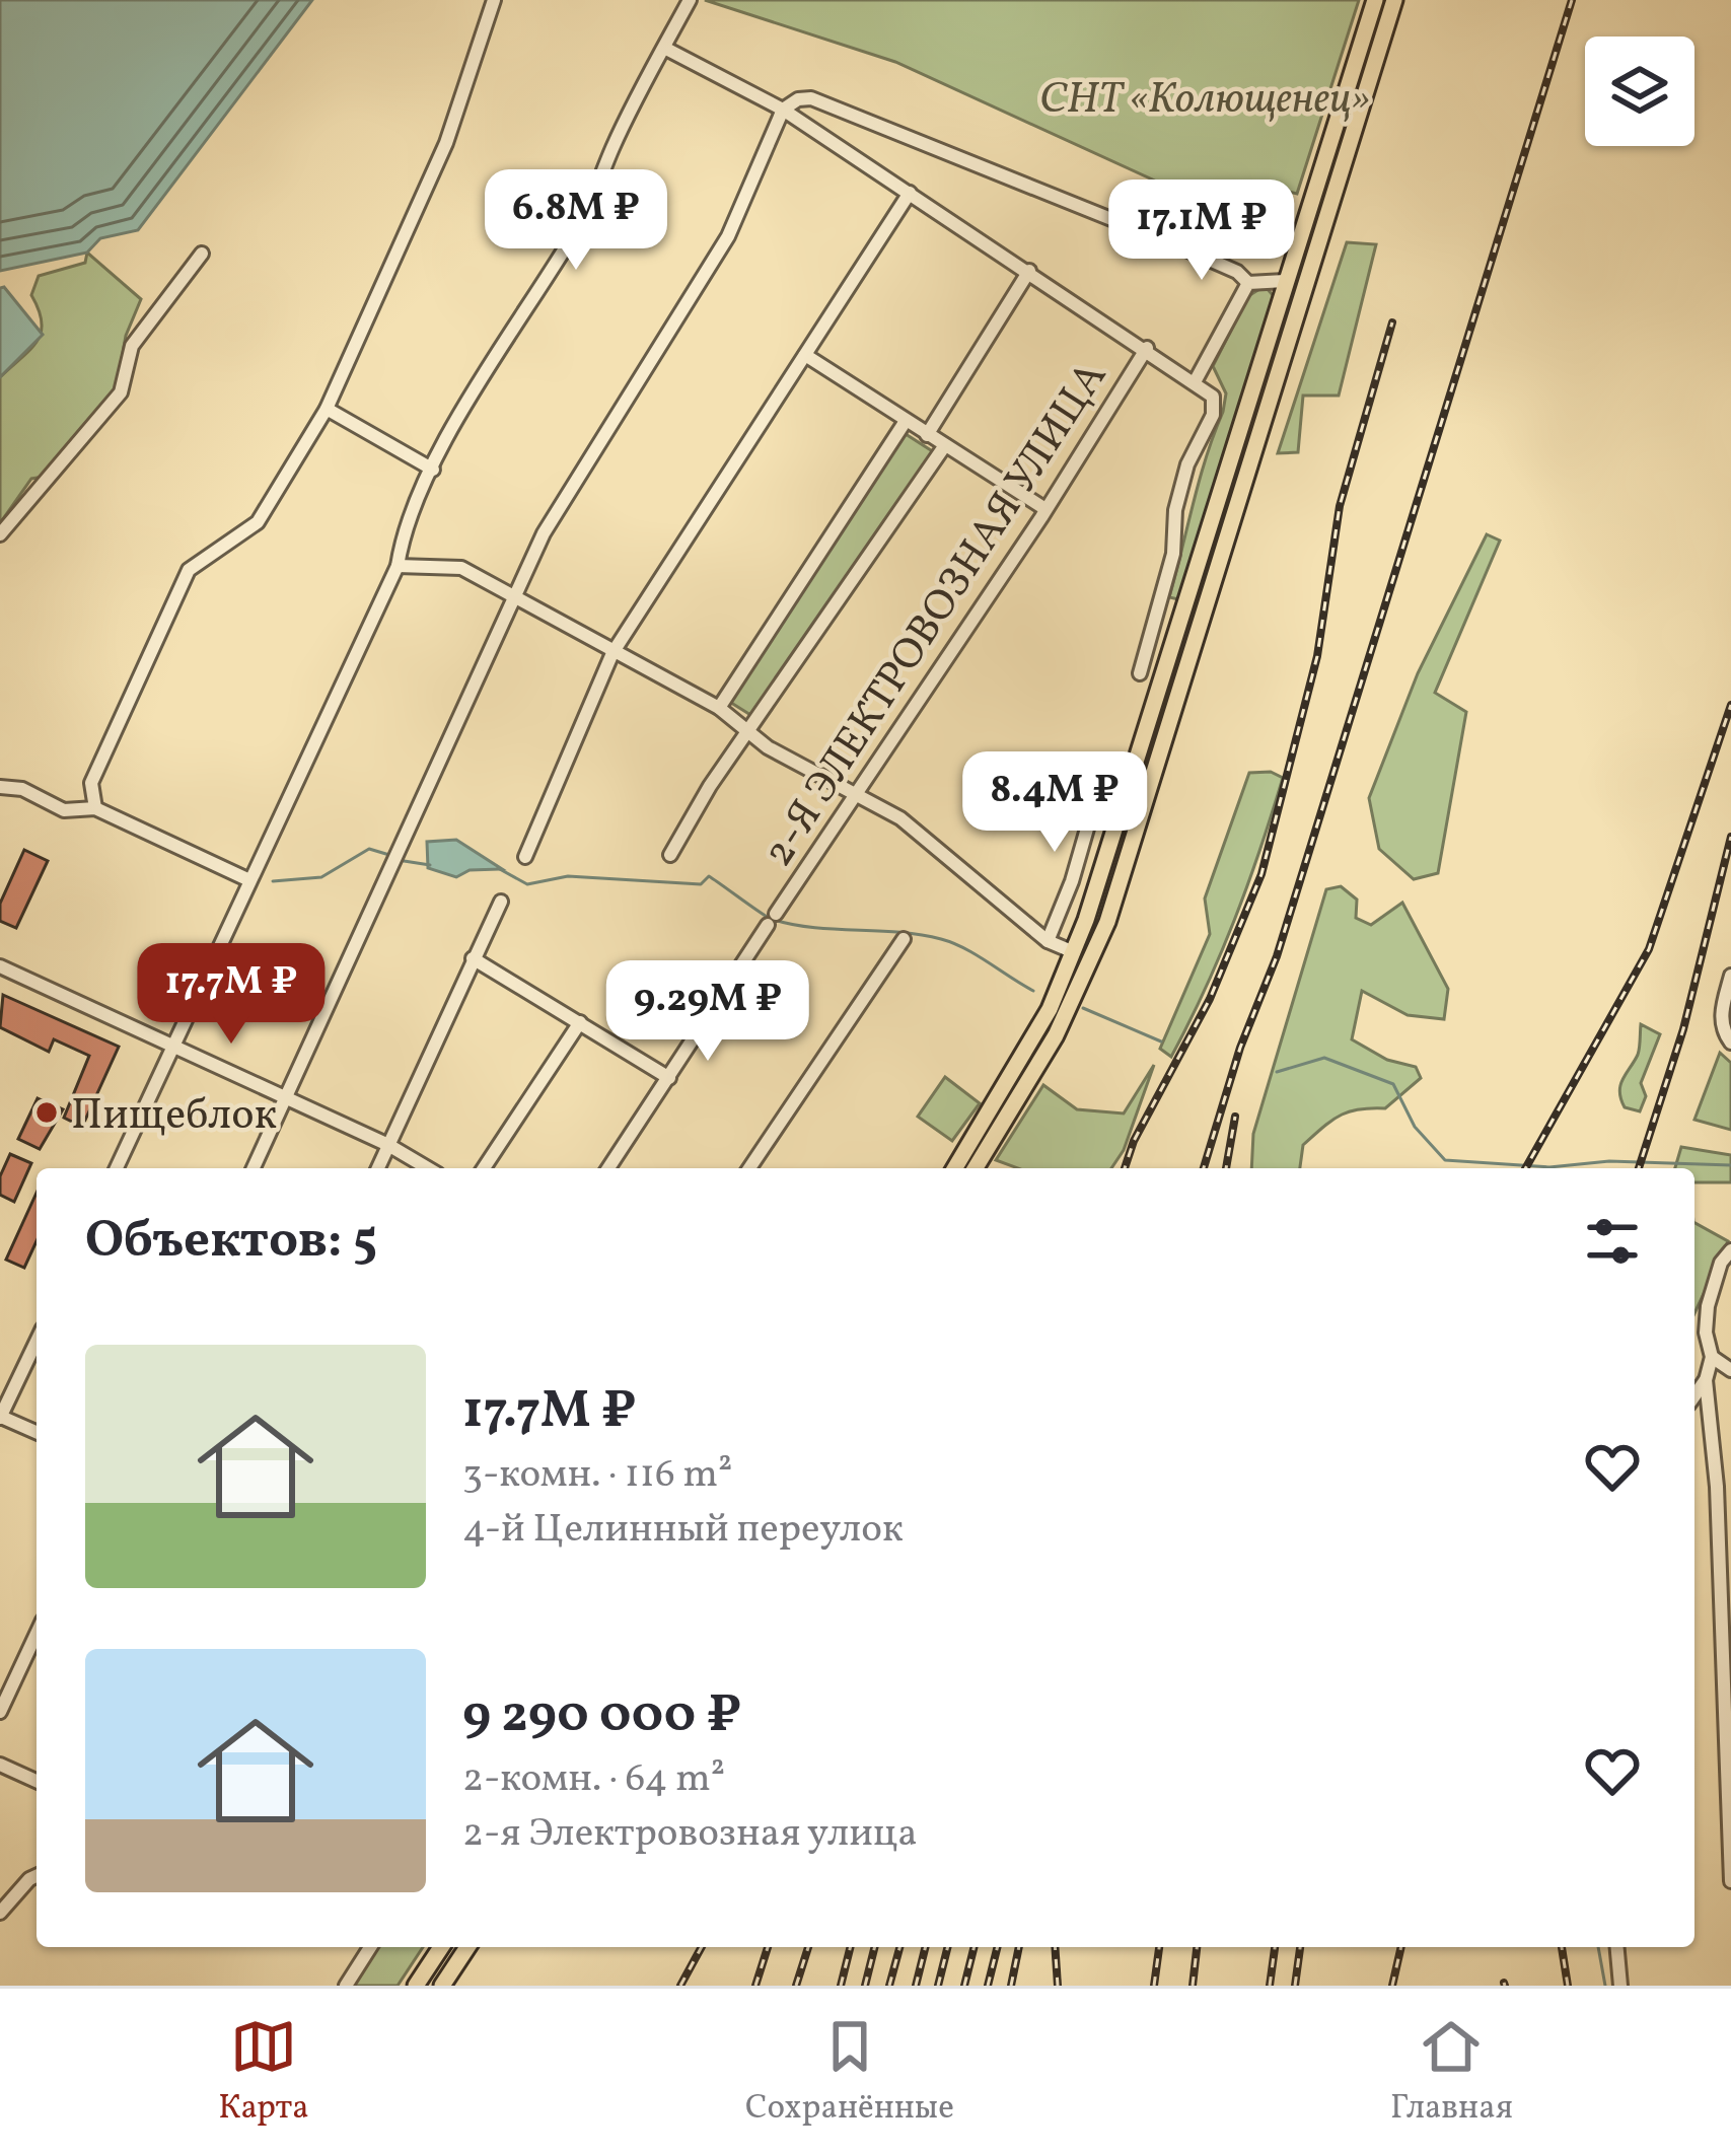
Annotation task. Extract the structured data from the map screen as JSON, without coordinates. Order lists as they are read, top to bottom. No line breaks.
{"streets":{"street":["2-Я ЭЛЕКТРОВОЗНАЯ УЛИЦА"]},"parks":["СНТ «Колющенец»"],"places":["Пищеблок"],"page":{"price":["6.8M ₽","17.1M ₽","8.4M ₽","17.7M ₽","9.29M ₽"],"heading":"Объектов: 5","list":[{"name":"17.7M ₽","note":"3-комн. · 116 m² · 4-й Целинный переулок"},{"name":"9 290 000 ₽","note":"2-комн. · 64 m² · 2-я Электровозная улица"}],"tabs":["Карта","Сохранённые","Главная"]}}
